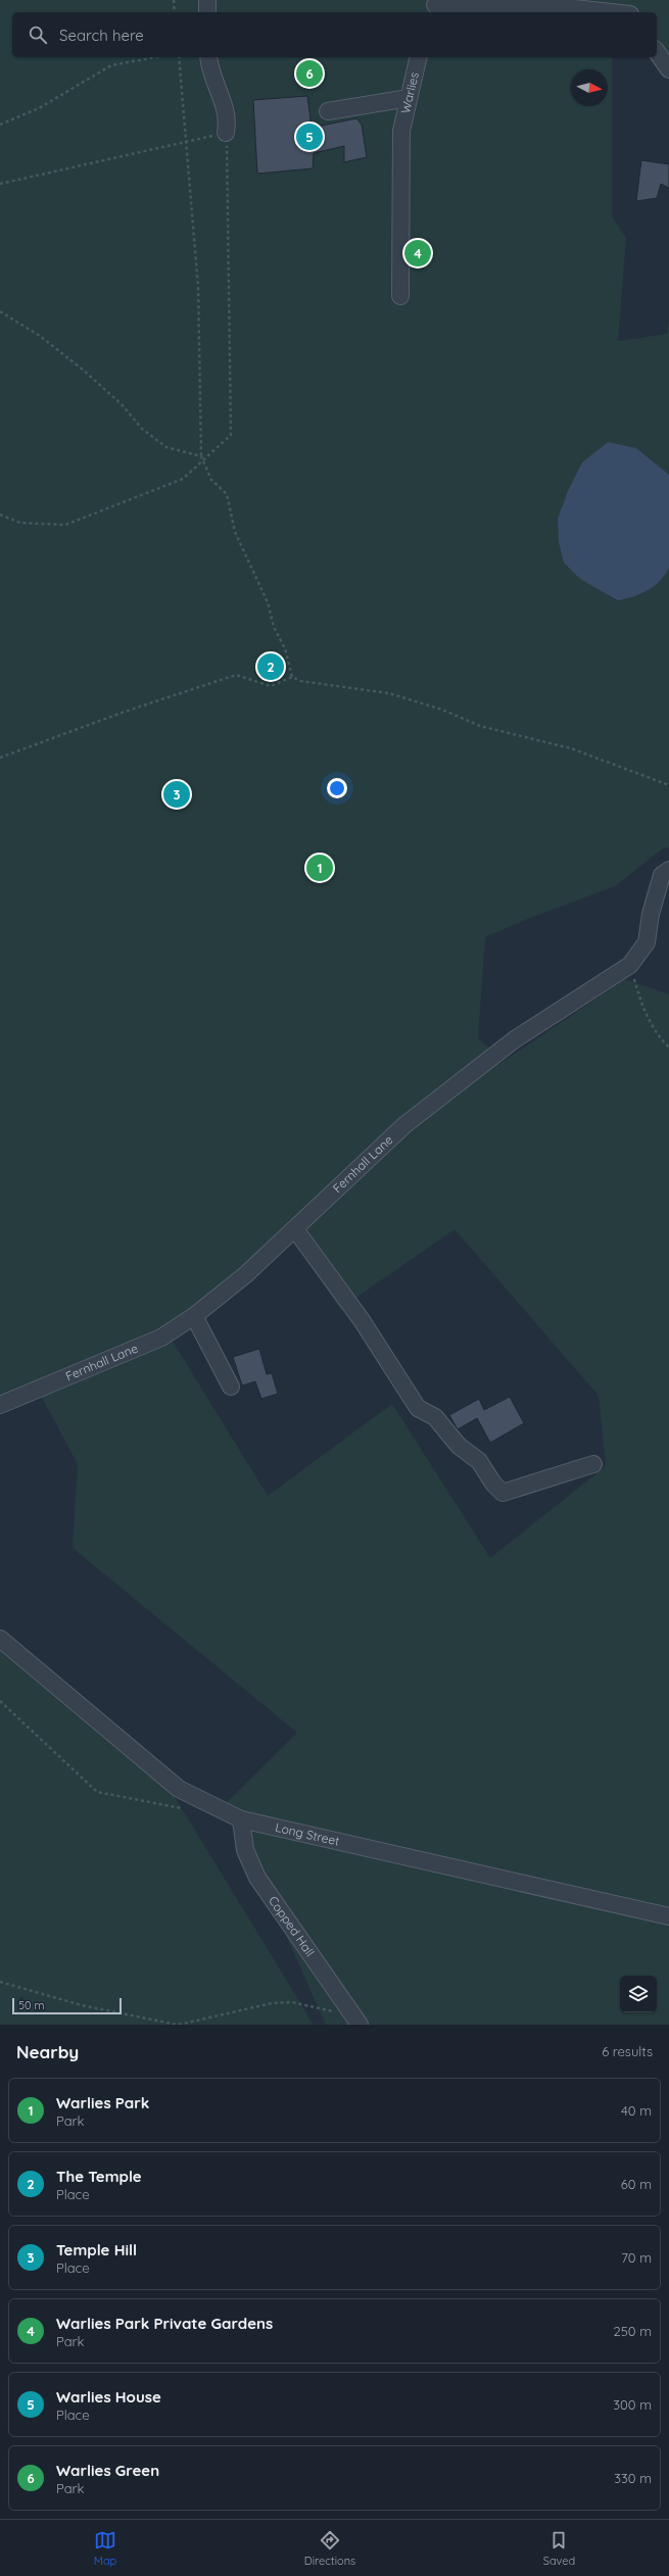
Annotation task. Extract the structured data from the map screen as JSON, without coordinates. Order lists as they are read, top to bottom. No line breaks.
{"streets":{"street":["Warlies","Fernhall Lane","Long Street","Copped Hall"]},"crossings":[["Long Street","Copped Hall"]],"scale_bar":"50 m","north":"right","page":{"search":"Search here","pins":["6","5","4","2","3","1"],"scale":"50 m","heading":["Nearby","6 results"],"list":[{"mark":"1","name":"Warlies Park","note":"Park","value":"40 m"},{"mark":"2","name":"The Temple","note":"Place","value":"60 m"},{"mark":"3","name":"Temple Hill","note":"Place","value":"70 m"},{"mark":"4","name":"Warlies Park Private Gardens","note":"Park","value":"250 m"},{"mark":"5","name":"Warlies House","note":"Place","value":"300 m"},{"mark":"6","name":"Warlies Green","note":"Park","value":"330 m"}],"nav":["Map","Directions","Saved"]}}
